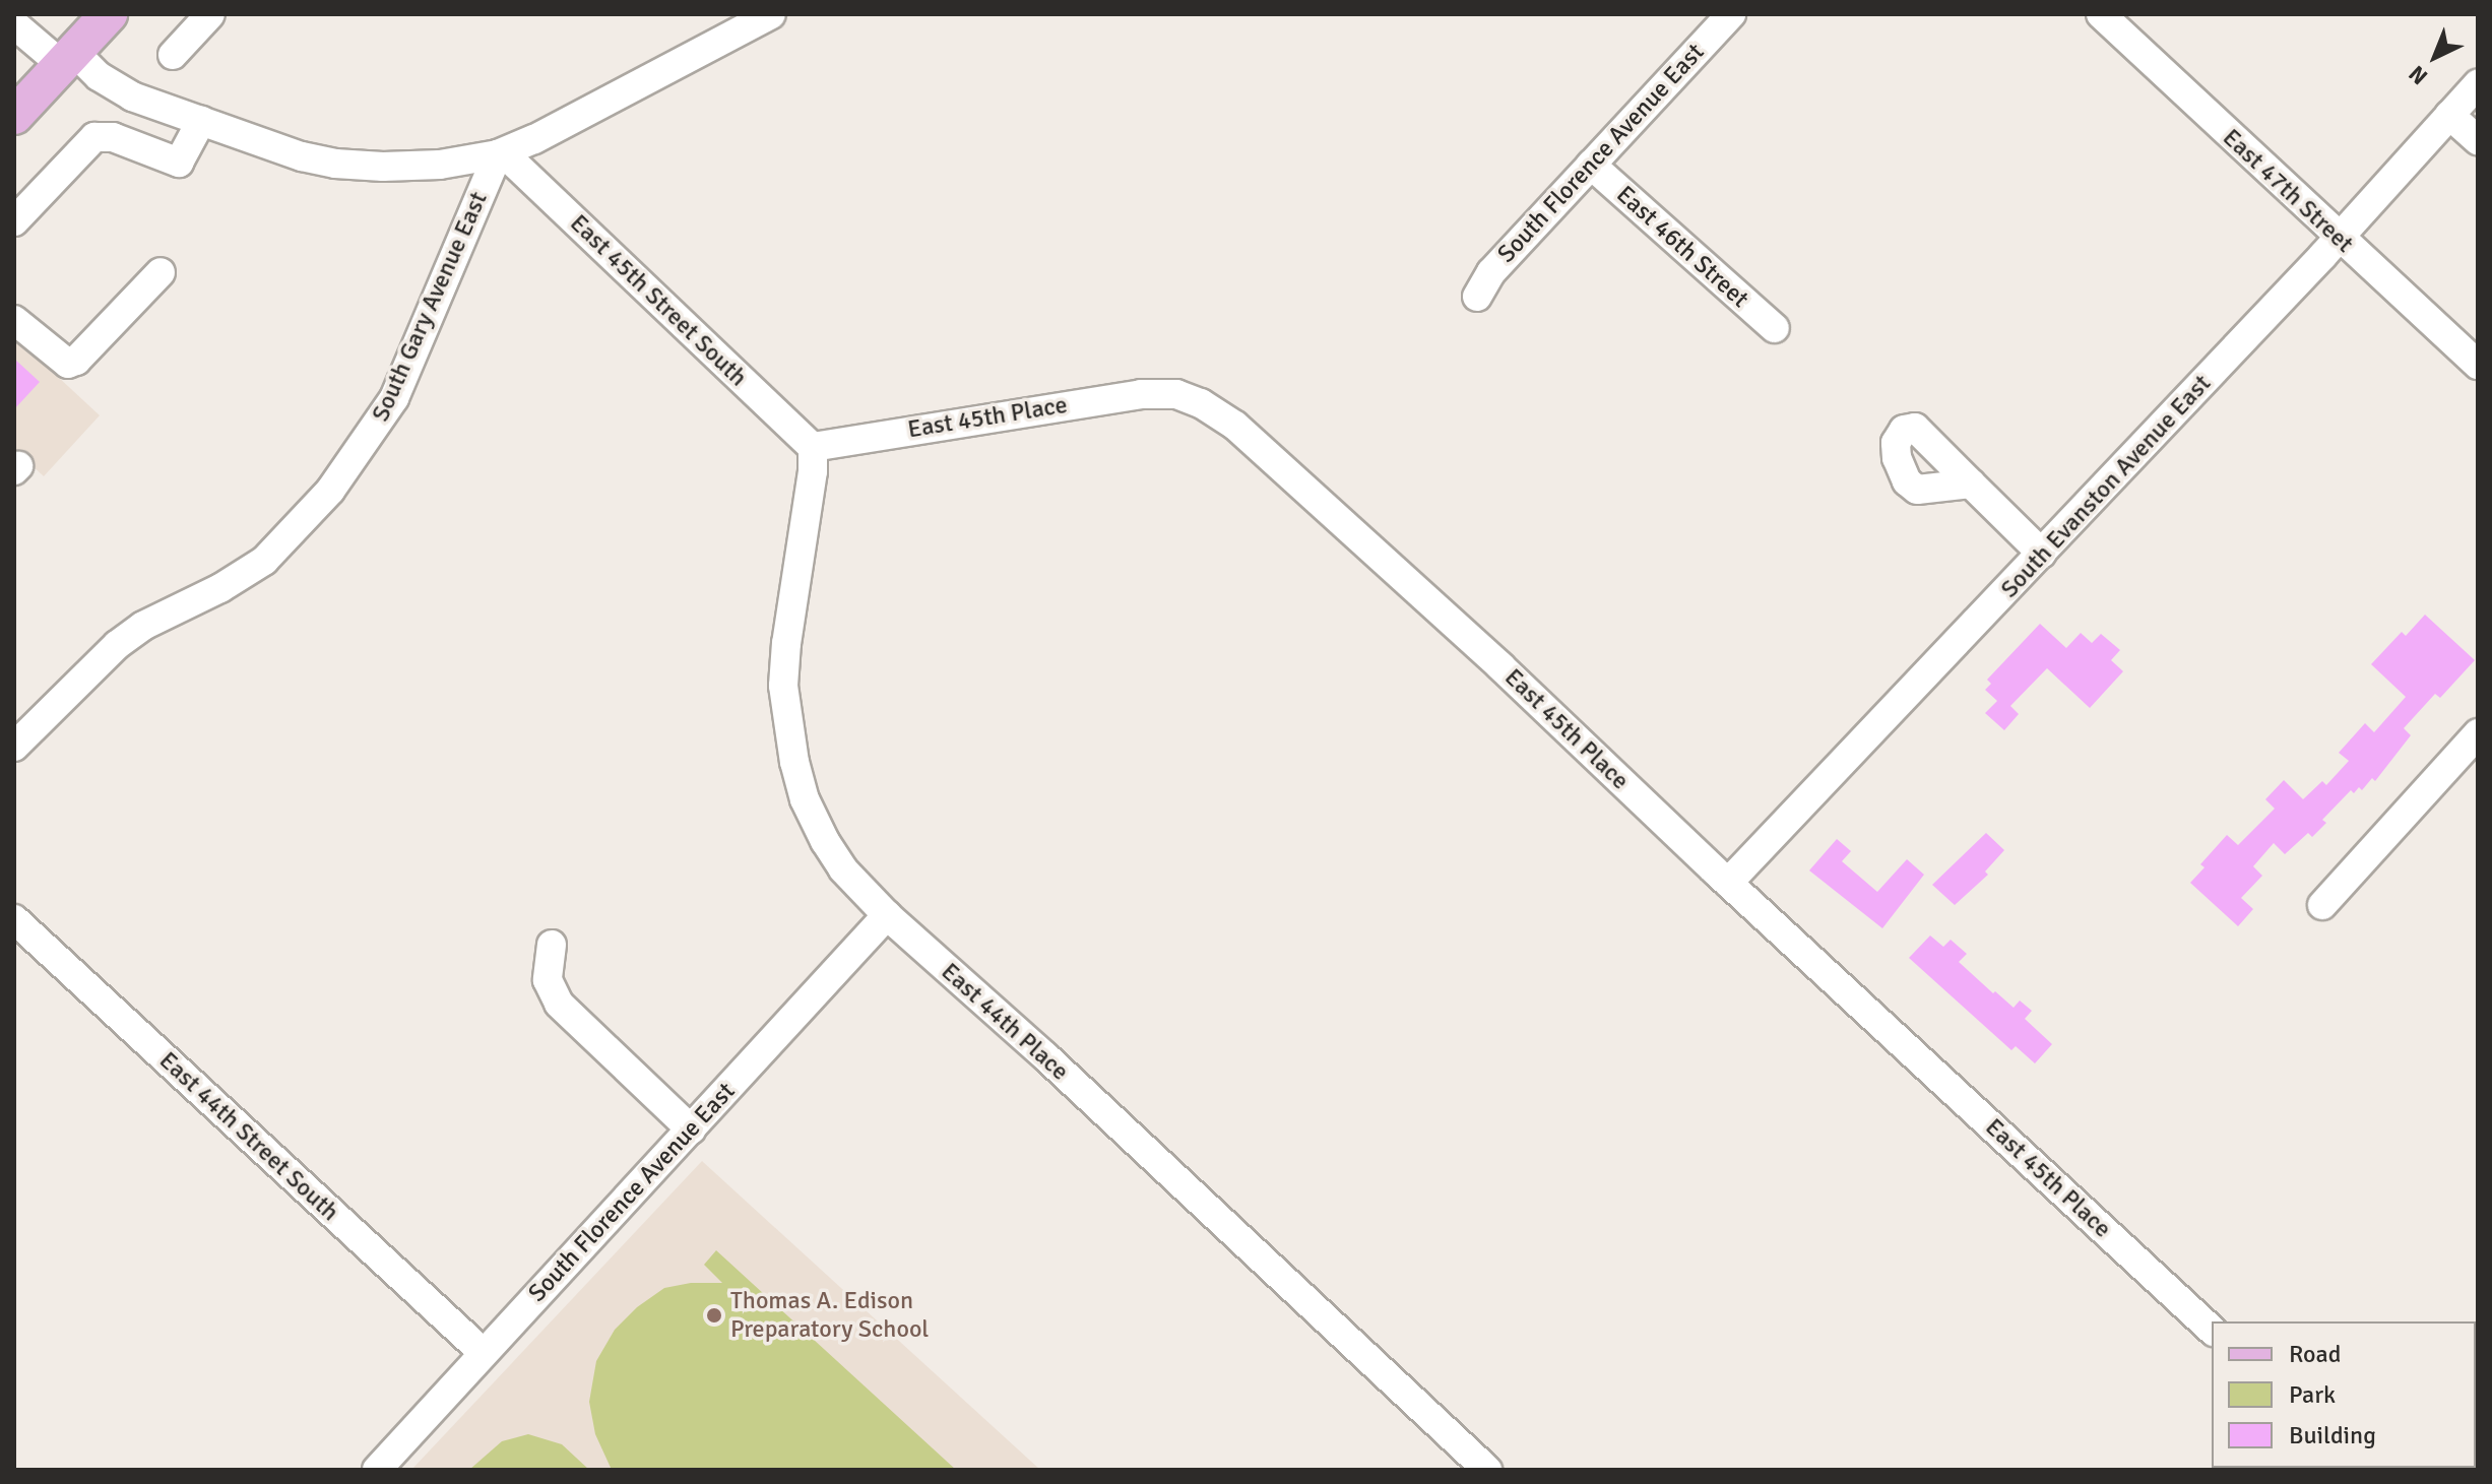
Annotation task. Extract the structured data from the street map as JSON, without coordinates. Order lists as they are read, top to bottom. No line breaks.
{"streets":{"street":["South Florence Avenue East","East 47th Street","East 46th Street","East 45th Street South","South Gary Avenue East","East 45th Place","South Evanston Avenue East","East 44th Place","East 44th Street South"]},"crossings":[["South Florence Avenue East","East 46th Street"],["South Florence Avenue East","East 44th Place"],["South Florence Avenue East","East 44th Street South"],["East 47th Street","South Evanston Avenue East"],["East 45th Street South","South Gary Avenue East"],["East 45th Street South","East 45th Place"],["East 45th Street South","East 44th Place"],["East 45th Place","South Evanston Avenue East"],["East 45th Place","East 44th Place"]],"places":["Thomas A. Edison Preparatory School"],"legend":["Road","Park","Building"],"north":"bottom left"}
